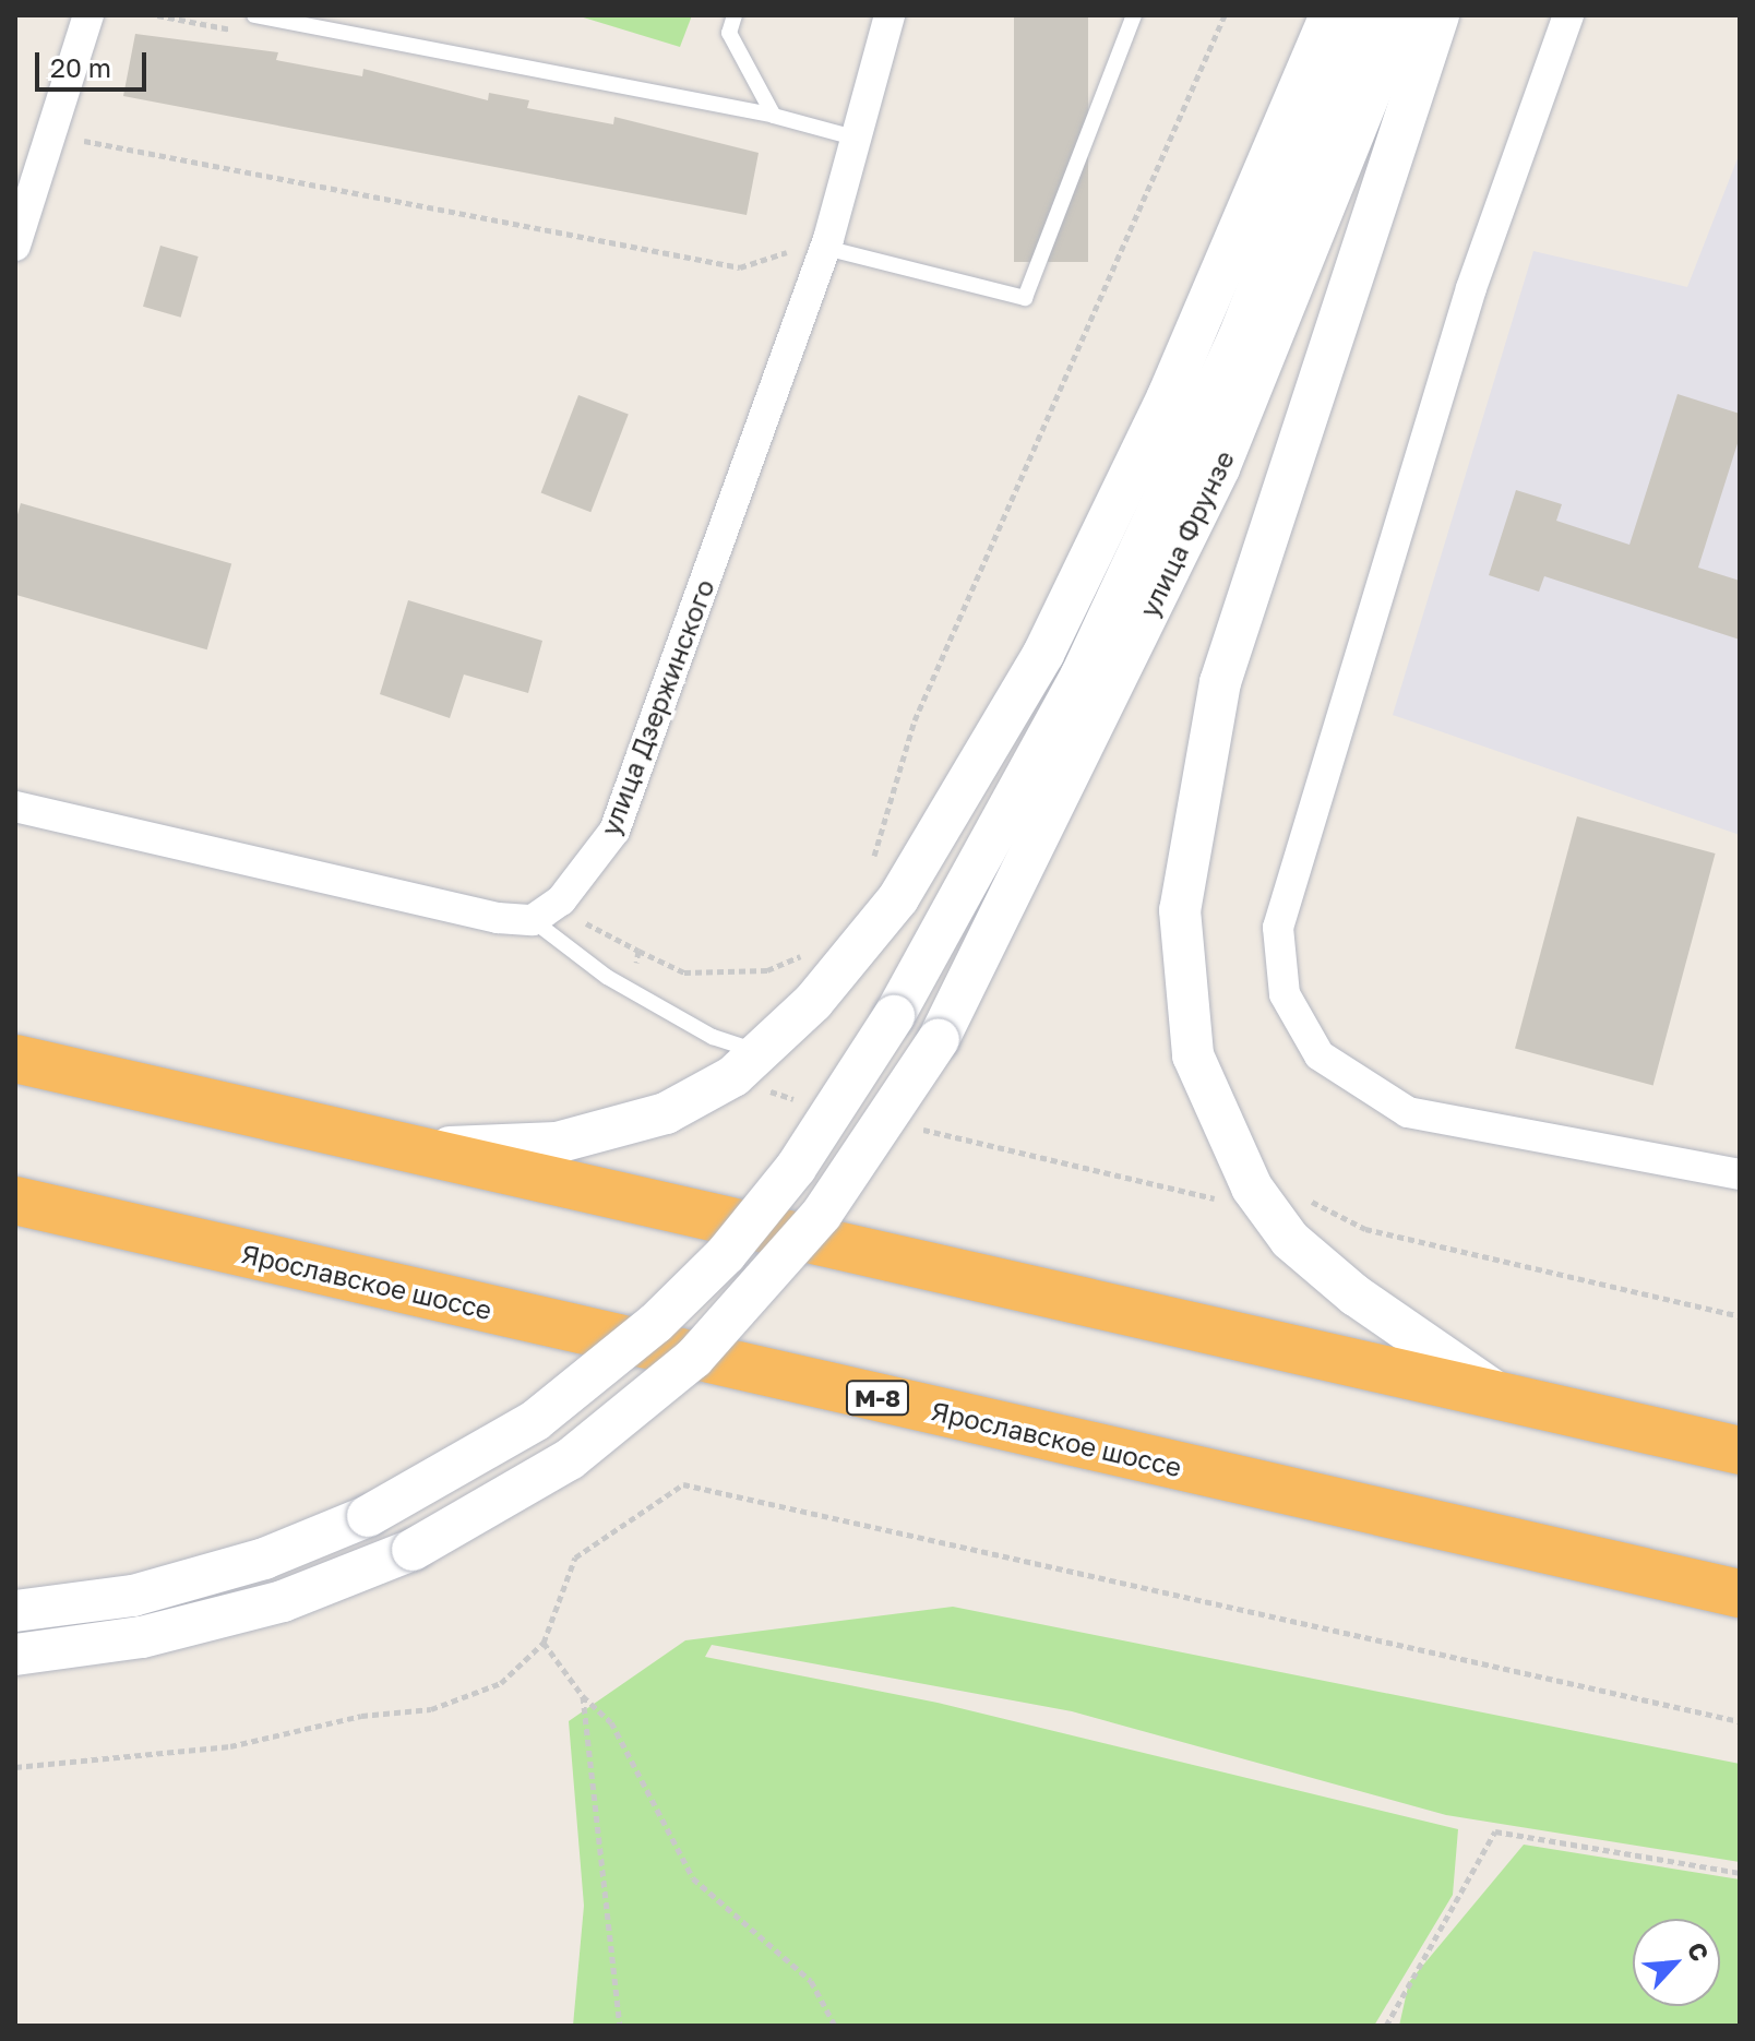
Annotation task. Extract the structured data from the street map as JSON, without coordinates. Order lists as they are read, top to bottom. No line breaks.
{"streets":{"highway":["Ярославское шоссе","М-8"],"main road":["улица Фрунзе"],"street":["улица Дзержинского"]},"scale_bar":"20 m","north":"top right"}
